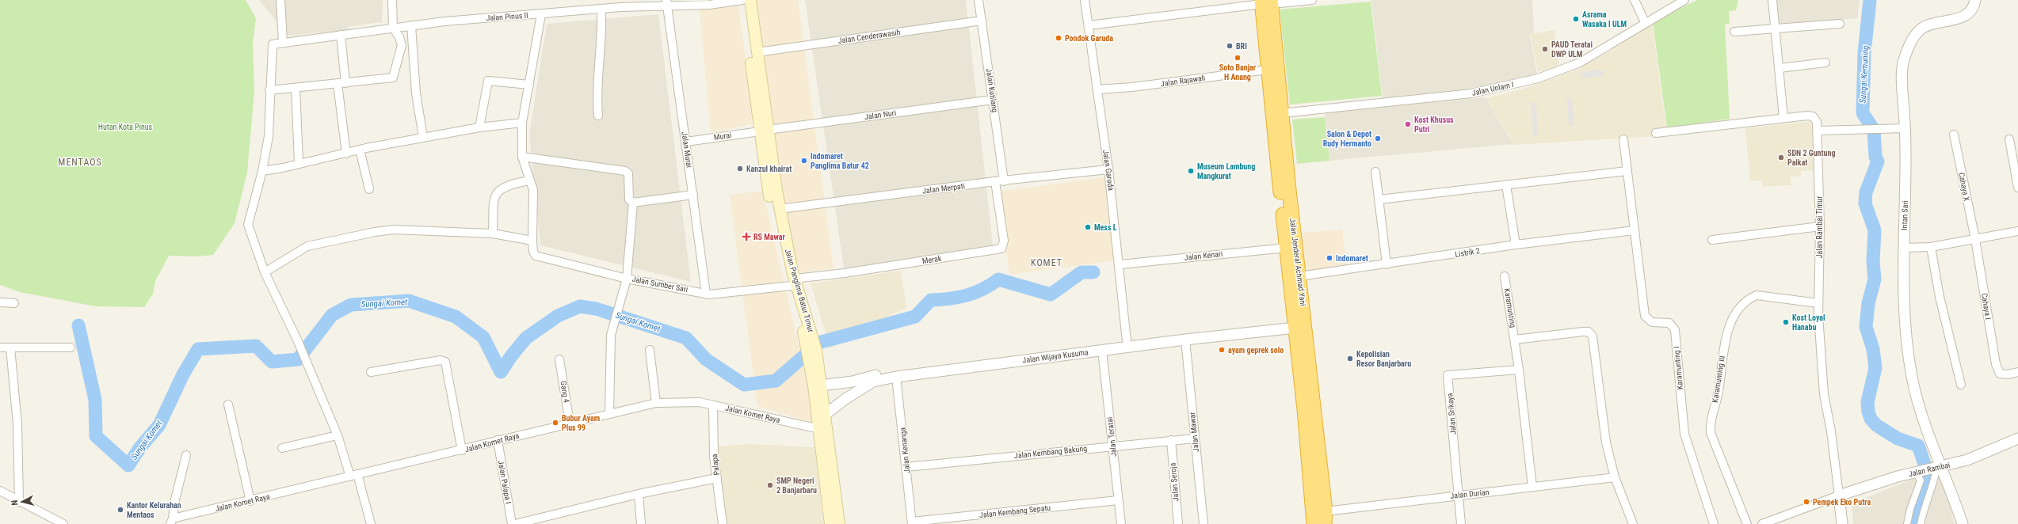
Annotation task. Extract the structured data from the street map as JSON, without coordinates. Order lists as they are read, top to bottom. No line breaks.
{"streets":{"highway":["Jalan Jenderal Achmad Yani"],"main road":["Jalan Panglima Batur Timur"],"street":["Jalan Pinus II","Jalan Cenderawasih","Jalan Rajawali","Jalan Unlam I","Jalan Kutilang","Jalan Nuri","Murai","Jalan Murai","Jalan Garuda","Cahaya X","Jalan Merpati","Intan Sari","Jalan Rambai Timur","Listrik 2","Jalan Kenari","Merak","Jalan Sumber Sari","Cahaya I","Karamunting","Jalan Wijaya Kusuma","Karamunting I","Karamunting III","Gang 4","Jalan Komet Raya","Jalan Srikaya","Jalan Mawar","Jalan Teratai","Jalan Kenanga","Jalan Kembang Bakung","Palapa","Jalan Rambai","Jalan Palapa I","Jalan Seroja","Jalan Durian","Jalan Kembang Sepatu"]},"crossings":[["Jalan Pinus II","Jalan Murai"],["Jalan Pinus II","Jalan Panglima Batur Timur"],["Jalan Cenderawasih","Jalan Kutilang"],["Jalan Cenderawasih","Jalan Panglima Batur Timur"],["Jalan Rajawali","Jalan Garuda"],["Jalan Rajawali","Jalan Jenderal Achmad Yani"],["Jalan Unlam I","Jalan Jenderal Achmad Yani"],["Jalan Kutilang","Jalan Nuri"],["Jalan Kutilang","Jalan Merpati"],["Jalan Nuri","Murai"],["Jalan Nuri","Jalan Panglima Batur Timur"],["Murai","Jalan Murai"],["Murai","Jalan Panglima Batur Timur"],["Jalan Murai","Jalan Sumber Sari"],["Jalan Garuda","Jalan Merpati"],["Jalan Garuda","Jalan Kenari"],["Jalan Garuda","Jalan Wijaya Kusuma"],["Cahaya X","Cahaya I"],["Jalan Merpati","Merak"],["Jalan Merpati","Jalan Panglima Batur Timur"],["Intan Sari","Jalan Rambai"],["Jalan Rambai Timur","Karamunting III"],["Jalan Rambai Timur","Jalan Rambai"],["Listrik 2","Jalan Jenderal Achmad Yani"],["Listrik 2","Karamunting I"],["Jalan Kenari","Jalan Jenderal Achmad Yani"],["Merak","Jalan Sumber Sari"],["Merak","Jalan Panglima Batur Timur"],["Jalan Jenderal Achmad Yani","Jalan Wijaya Kusuma"],["Jalan Jenderal Achmad Yani","Jalan Durian"],["Jalan Sumber Sari","Jalan Panglima Batur Timur"],["Jalan Panglima Batur Timur","Jalan Wijaya Kusuma"],["Jalan Panglima Batur Timur","Jalan Komet Raya"],["Karamunting","Jalan Srikaya"],["Karamunting","Jalan Durian"],["Jalan Wijaya Kusuma","Jalan Mawar"],["Jalan Wijaya Kusuma","Jalan Teratai"],["Jalan Wijaya Kusuma","Jalan Kenanga"],["Gang 4","Jalan Komet Raya"],["Jalan Komet Raya","Palapa"],["Jalan Komet Raya","Jalan Palapa I"],["Jalan Srikaya","Jalan Durian"],["Jalan Mawar","Jalan Kembang Bakung"],["Jalan Teratai","Jalan Kembang Bakung"],["Jalan Teratai","Jalan Kembang Sepatu"],["Jalan Kenanga","Jalan Kembang Bakung"],["Jalan Kenanga","Jalan Kembang Sepatu"],["Jalan Kembang Bakung","Jalan Seroja"]],"districts":["MENTAOS","KOMET"],"water":["Sungai Kemuning","Sungai Komet"],"parks":["Hutan Kota Pinus"],"places":{"other":["Asrama Wasaka I ULM","Pondok Garuda","BRI","PAUD Teratai DWP ULM","Soto Banjar H Anang","Kost Khusus Putri","Salon & Depot Rudy Hermanto","SDN 2 Guntung Paikat","Indomaret Panglima Batur 42","Kanzul khairat","Museum Lambung Mangkurat","Mess L","Indomaret","Kost Loyal Hanabu","ayam geprek solo","Kepolisian Resor Banjarbaru","Bubur Ayam Plus 99","SMP Negeri 2 Banjarbaru","Pempek Eko Putra","Kantor Kelurahan Mentaos"],"health":["RS Mawar"]},"north":"left"}
